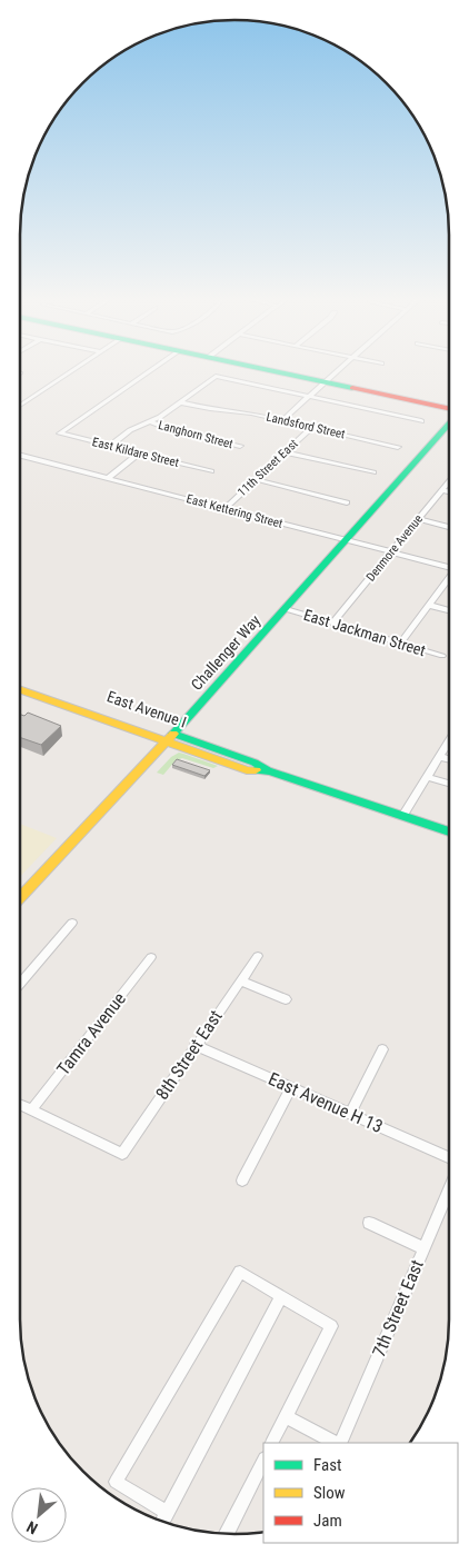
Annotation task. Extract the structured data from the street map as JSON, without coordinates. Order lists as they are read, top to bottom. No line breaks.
{"streets":{"main road":["Challenger Way","East Avenue I"],"street":["Landsford Street","Langhorn Street","East Kildare Street","11th Street East","East Kettering Street","Denmore Avenue","East Jackman Street","Tamra Avenue","8th Street East","East Avenue H 13","7th Street East"]},"crossings":[["Landsford Street","11th Street East"],["11th Street East","East Kettering Street"],["East Kettering Street","Denmore Avenue"],["East Kettering Street","Challenger Way"],["Denmore Avenue","East Jackman Street"],["East Jackman Street","Challenger Way"],["Challenger Way","East Avenue I"],["Tamra Avenue","8th Street East"],["8th Street East","East Avenue H 13"]],"legend":["Fast","Slow","Jam"],"north":"bottom left"}
